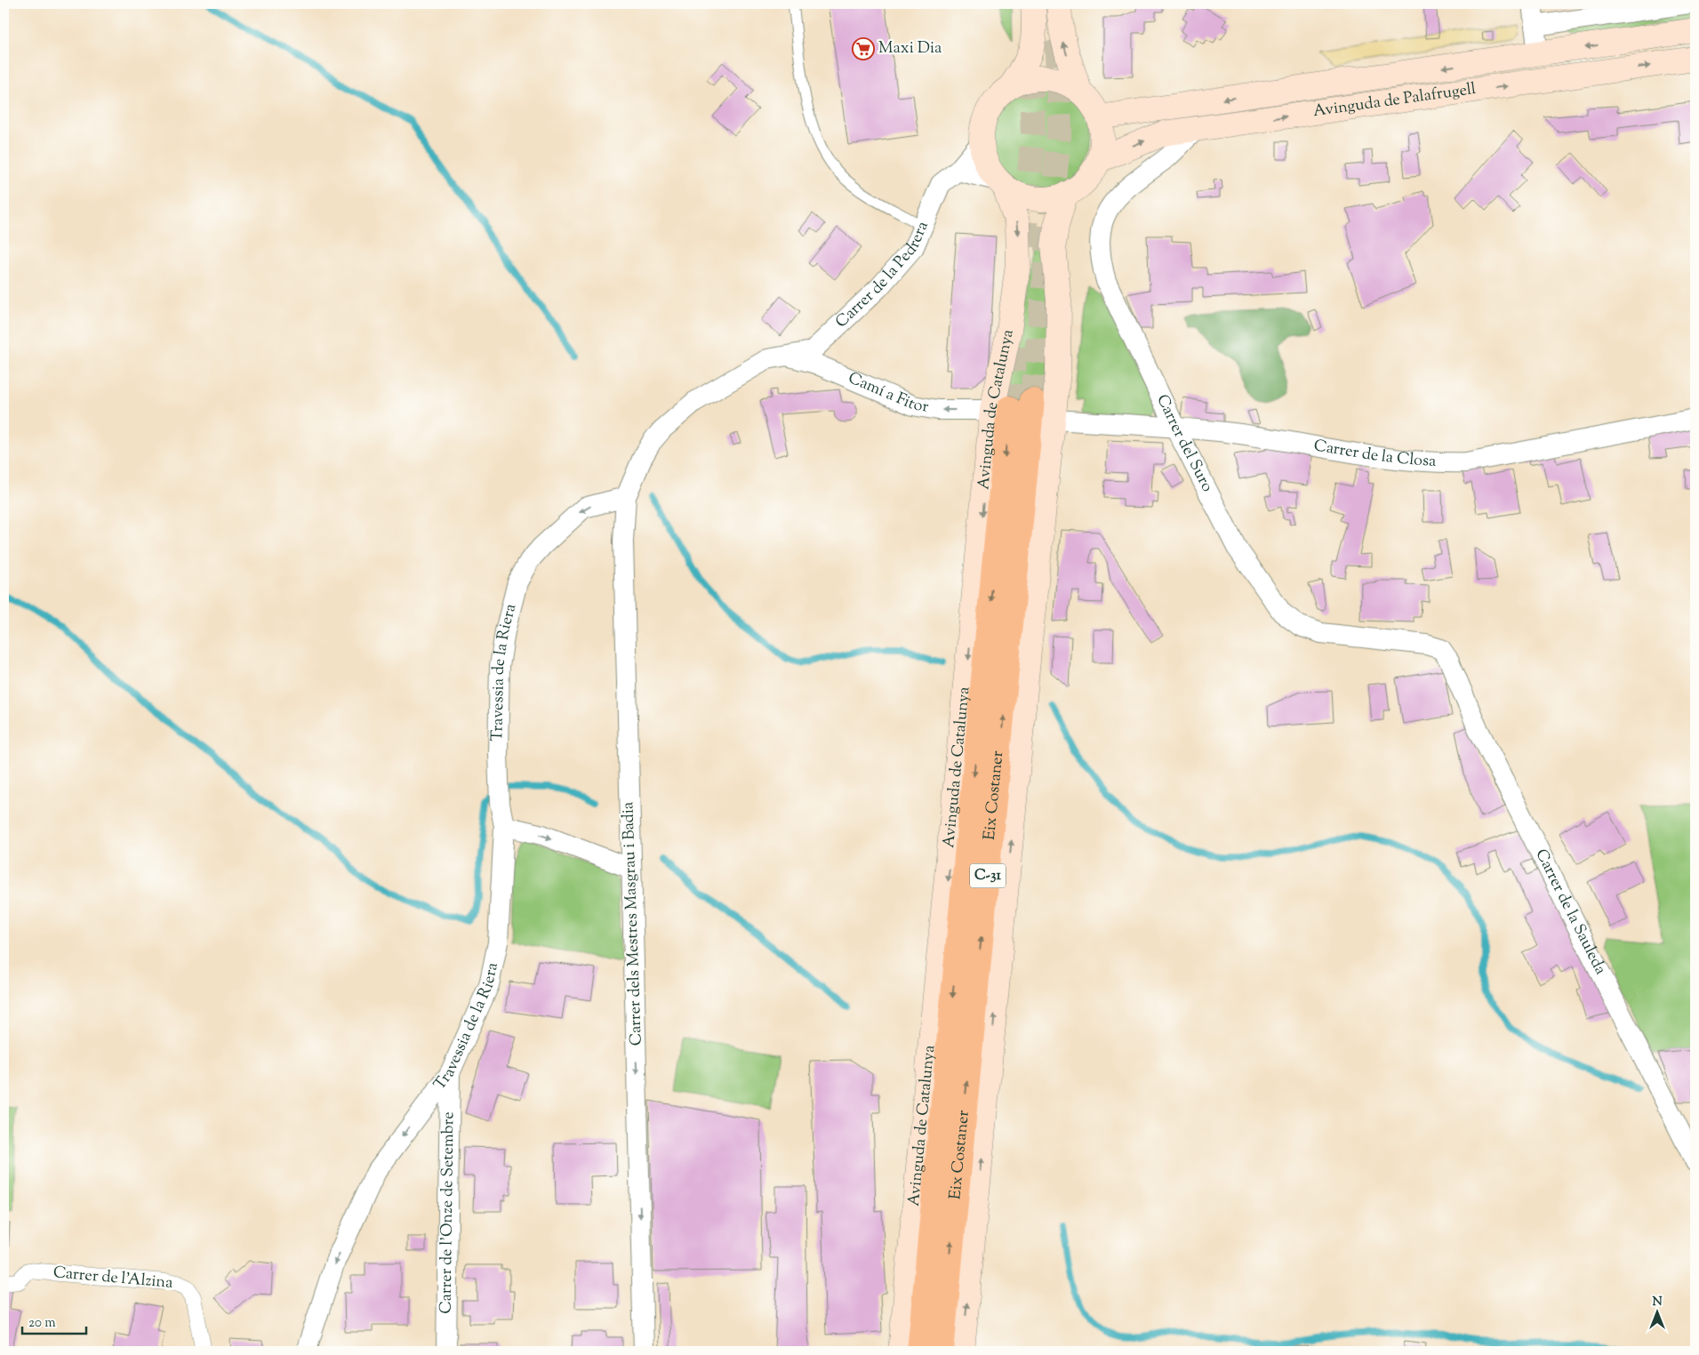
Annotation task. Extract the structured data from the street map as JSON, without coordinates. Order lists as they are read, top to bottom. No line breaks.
{"streets":{"highway":["Eix Costaner","C-31"],"main road":["Avinguda de Palafrugell","Avinguda de Catalunya"],"street":["Carrer de la Pedrera","Camí a Fitor","Carrer del Suro","Carrer de la Closa","Travessia de la Riera","Carrer de la Sauleda","Carrer dels Mestres Masgrau i Badia","Carrer de l'Onze de Setembre","Carrer de l'Alzina"]},"crossings":[["Avinguda de Palafrugell","Carrer de la Pedrera"],["Avinguda de Palafrugell","Avinguda de Catalunya"],["Avinguda de Palafrugell","Carrer del Suro"],["Carrer de la Pedrera","Camí a Fitor"],["Carrer de la Pedrera","Avinguda de Catalunya"],["Camí a Fitor","Avinguda de Catalunya"],["Camí a Fitor","Eix Costaner"],["Avinguda de Catalunya","Eix Costaner"],["Carrer del Suro","Carrer de la Closa"],["Carrer del Suro","Carrer de la Sauleda"],["Travessia de la Riera","Carrer dels Mestres Masgrau i Badia"],["Travessia de la Riera","Carrer de l'Onze de Setembre"]],"one_way":["Camí a Fitor","Travessia de la Riera","Carrer dels Mestres Masgrau i Badia"],"places":{"supermarket":["Maxi Dia"]},"scale_bar":"20 m","north":"top"}
